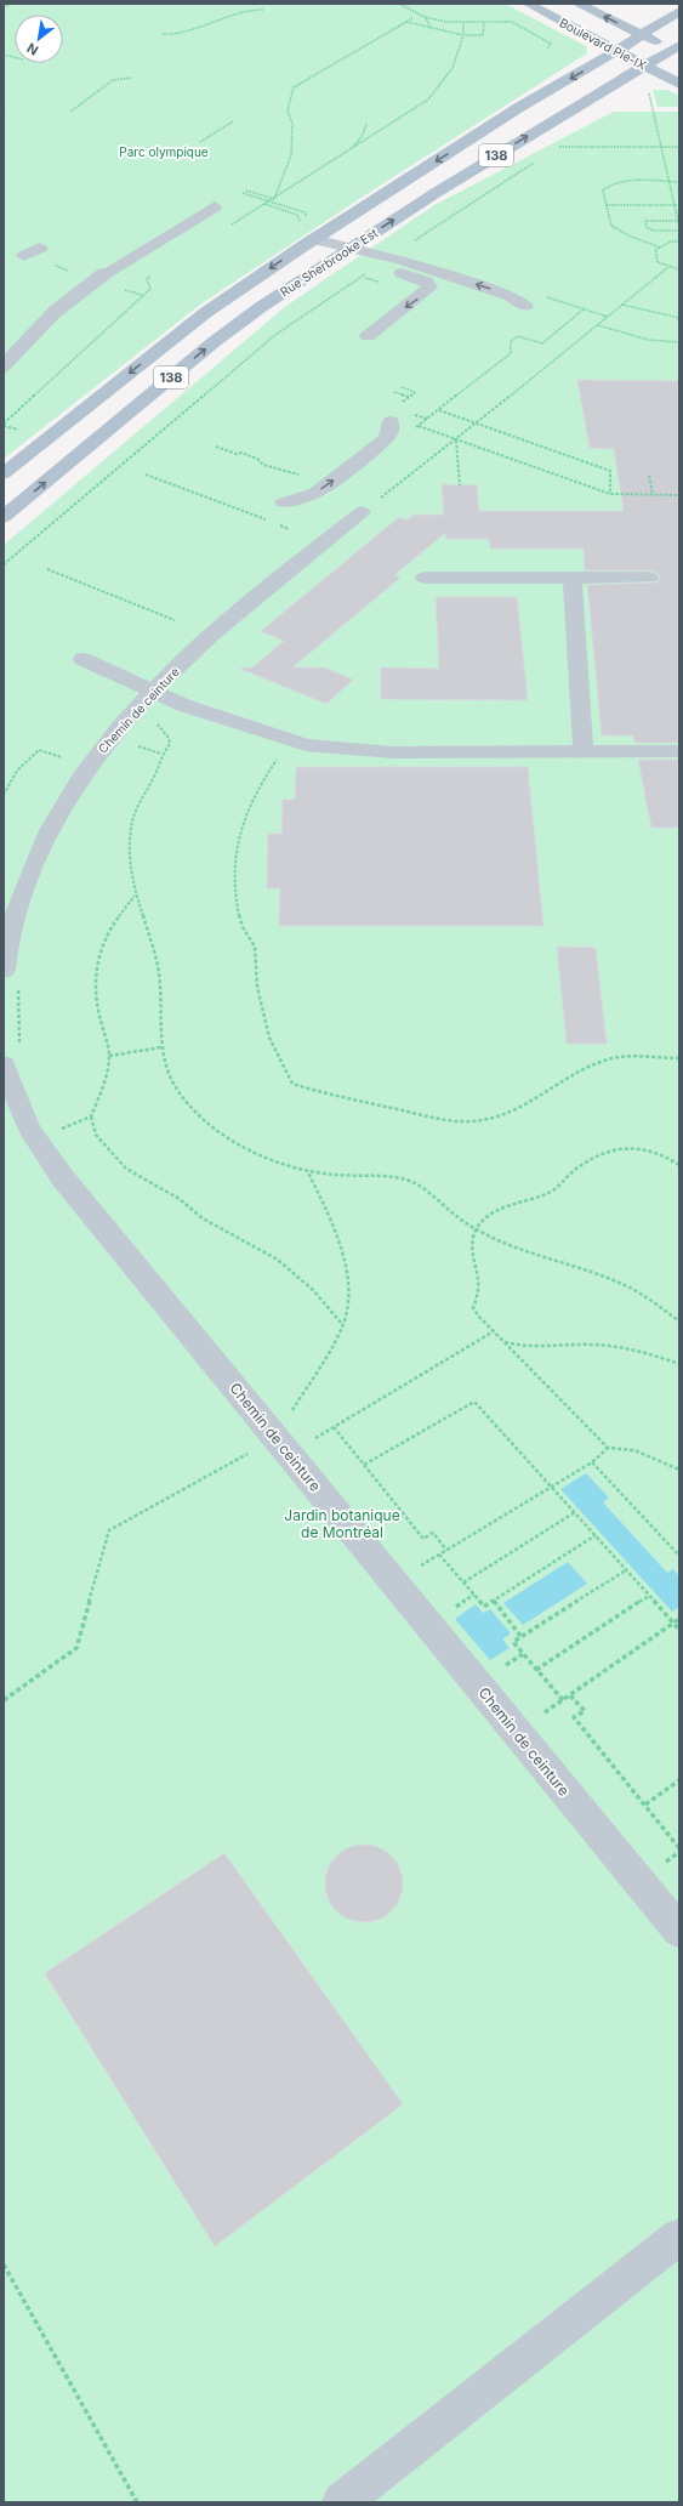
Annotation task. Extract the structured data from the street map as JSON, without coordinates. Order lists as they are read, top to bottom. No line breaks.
{"streets":{"main road":["Boulevard Pie-IX","138","Rue Sherbrooke Est"],"lane":["Chemin de ceinture"]},"crossings":[["Boulevard Pie-IX","Rue Sherbrooke Est"]],"parks":["Parc olympique","Jardin botanique de Montréal"],"north":"bottom left"}
